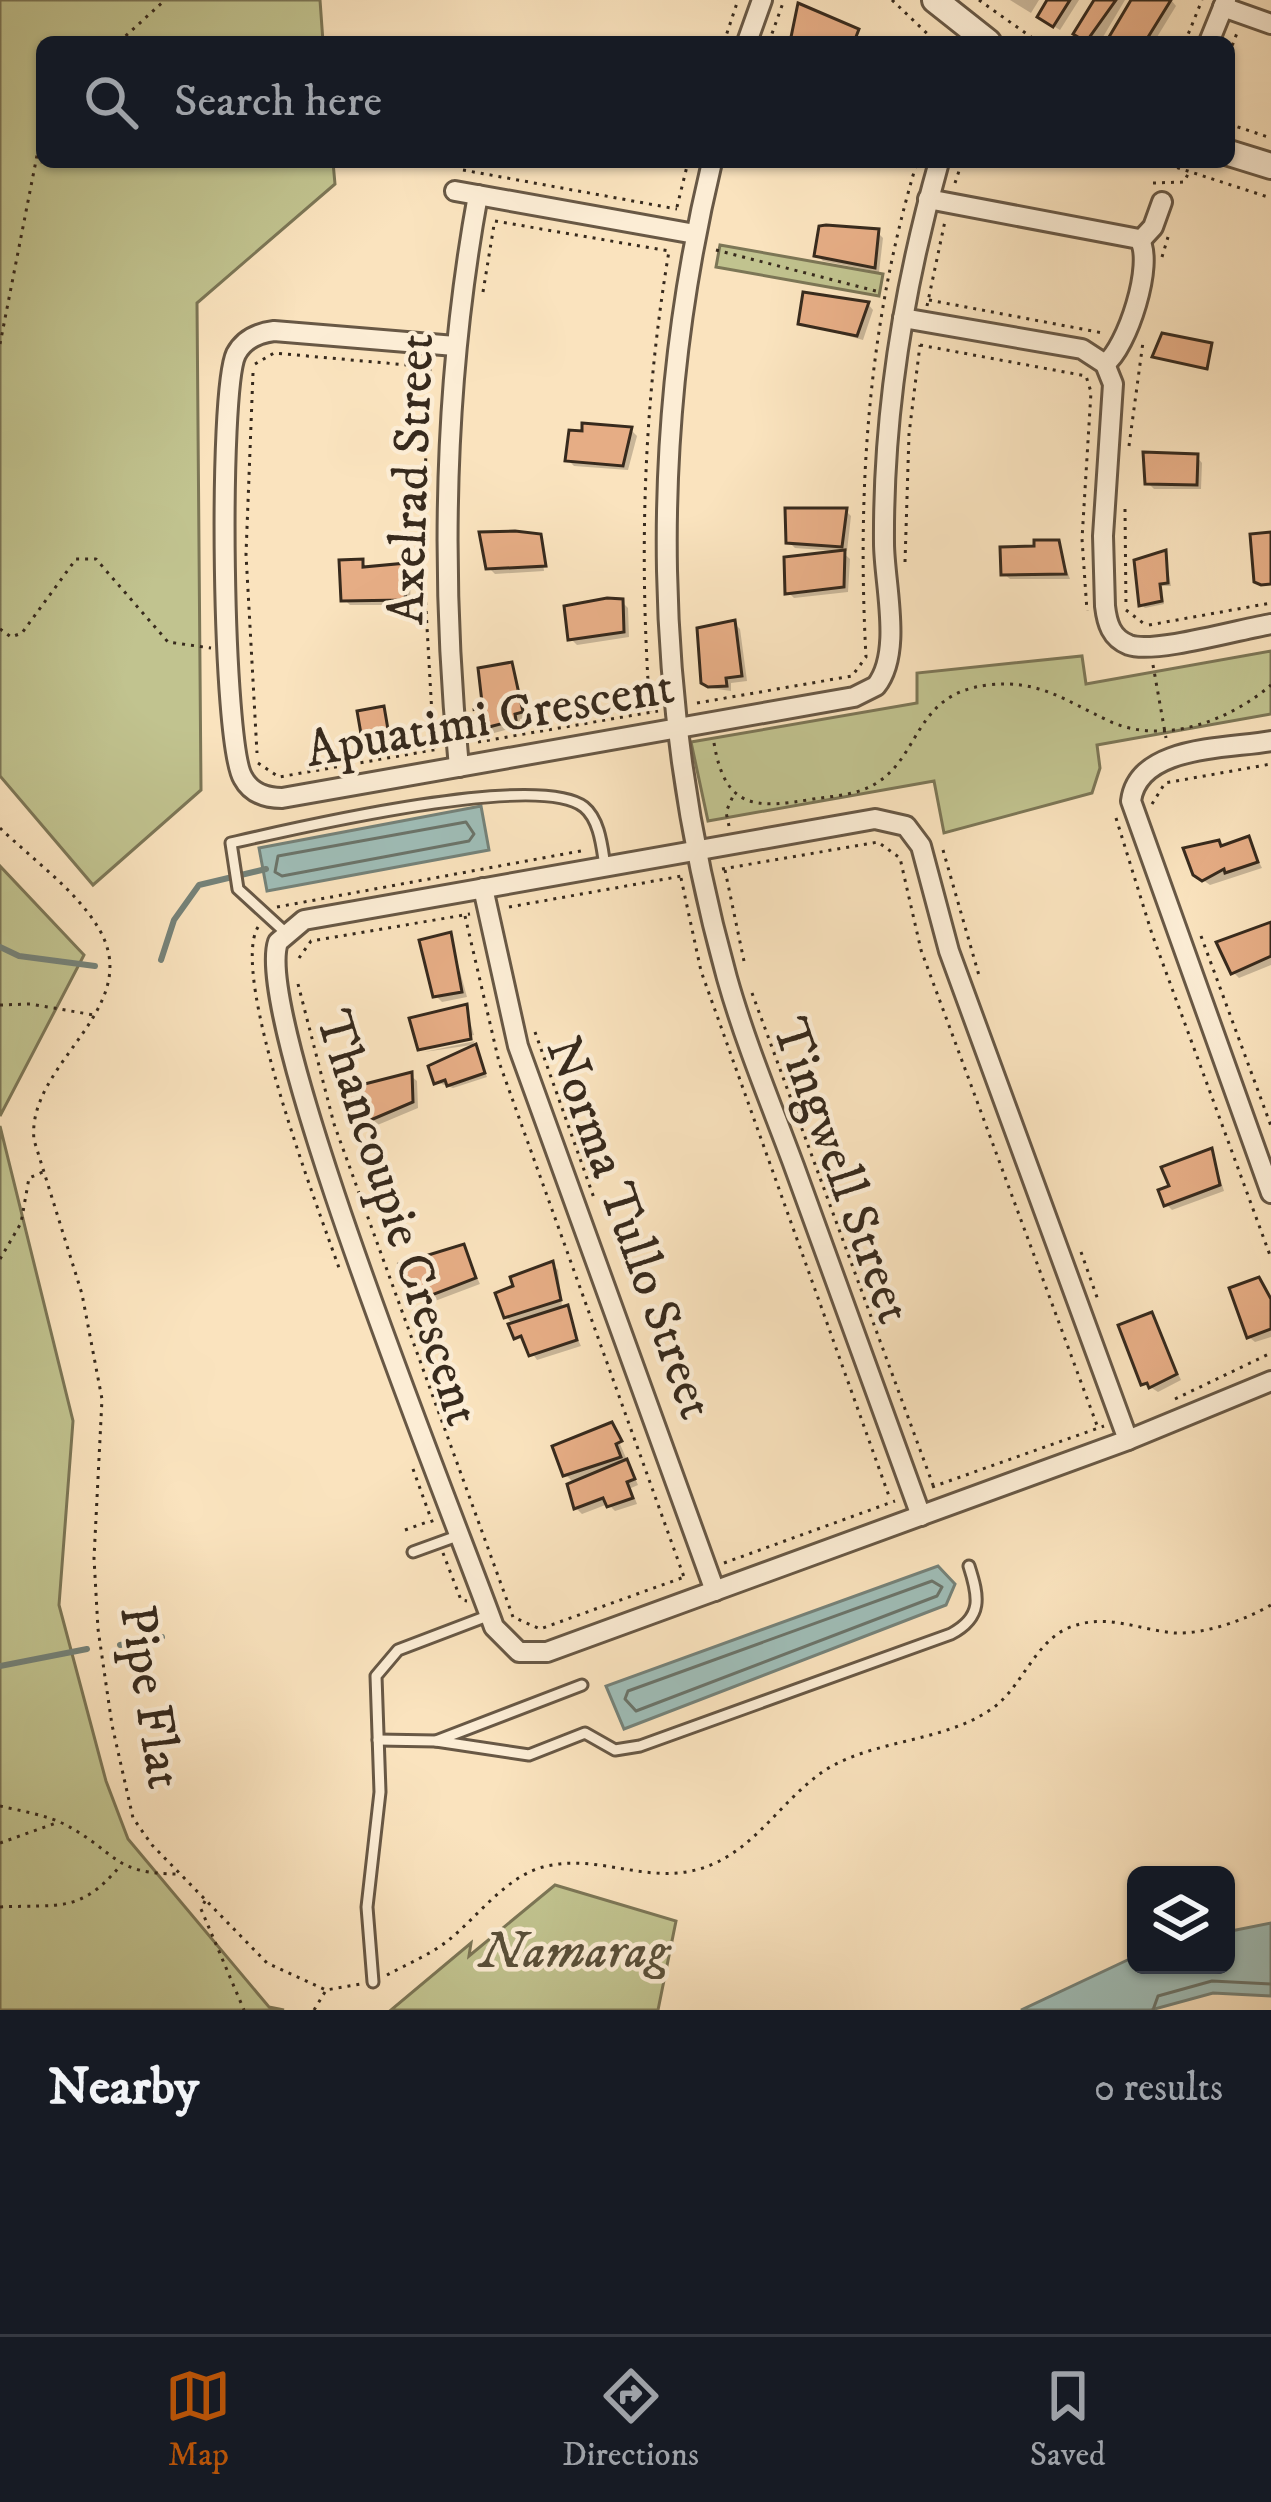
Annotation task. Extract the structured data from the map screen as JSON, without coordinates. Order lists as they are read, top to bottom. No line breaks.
{"streets":{"street":["Axelrad Street","Apuatimi Crescent","Tingwell Street","Thancoupie Crescent","Norma Tullo Street"],"path":["Pipe Flat"]},"crossings":[["Axelrad Street","Apuatimi Crescent"],["Apuatimi Crescent","Tingwell Street"],["Tingwell Street","Thancoupie Crescent"],["Thancoupie Crescent","Norma Tullo Street"]],"parks":["Namarag"],"page":{"search":"Search here","heading":["Nearby","0 results"],"nav":["Map","Directions","Saved"]}}
